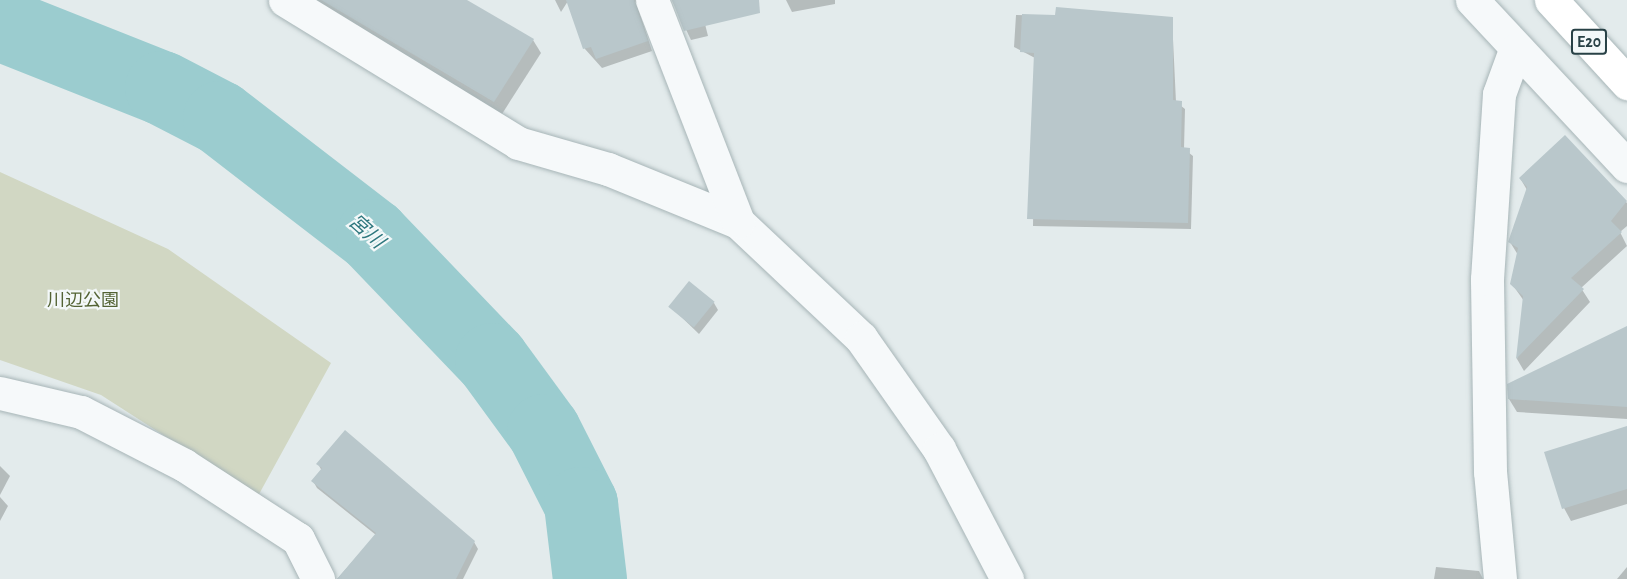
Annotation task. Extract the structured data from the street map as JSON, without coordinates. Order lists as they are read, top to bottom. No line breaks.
{"streets":{"highway":["E20"]},"water":["宮川"],"parks":["川辺公園"]}
